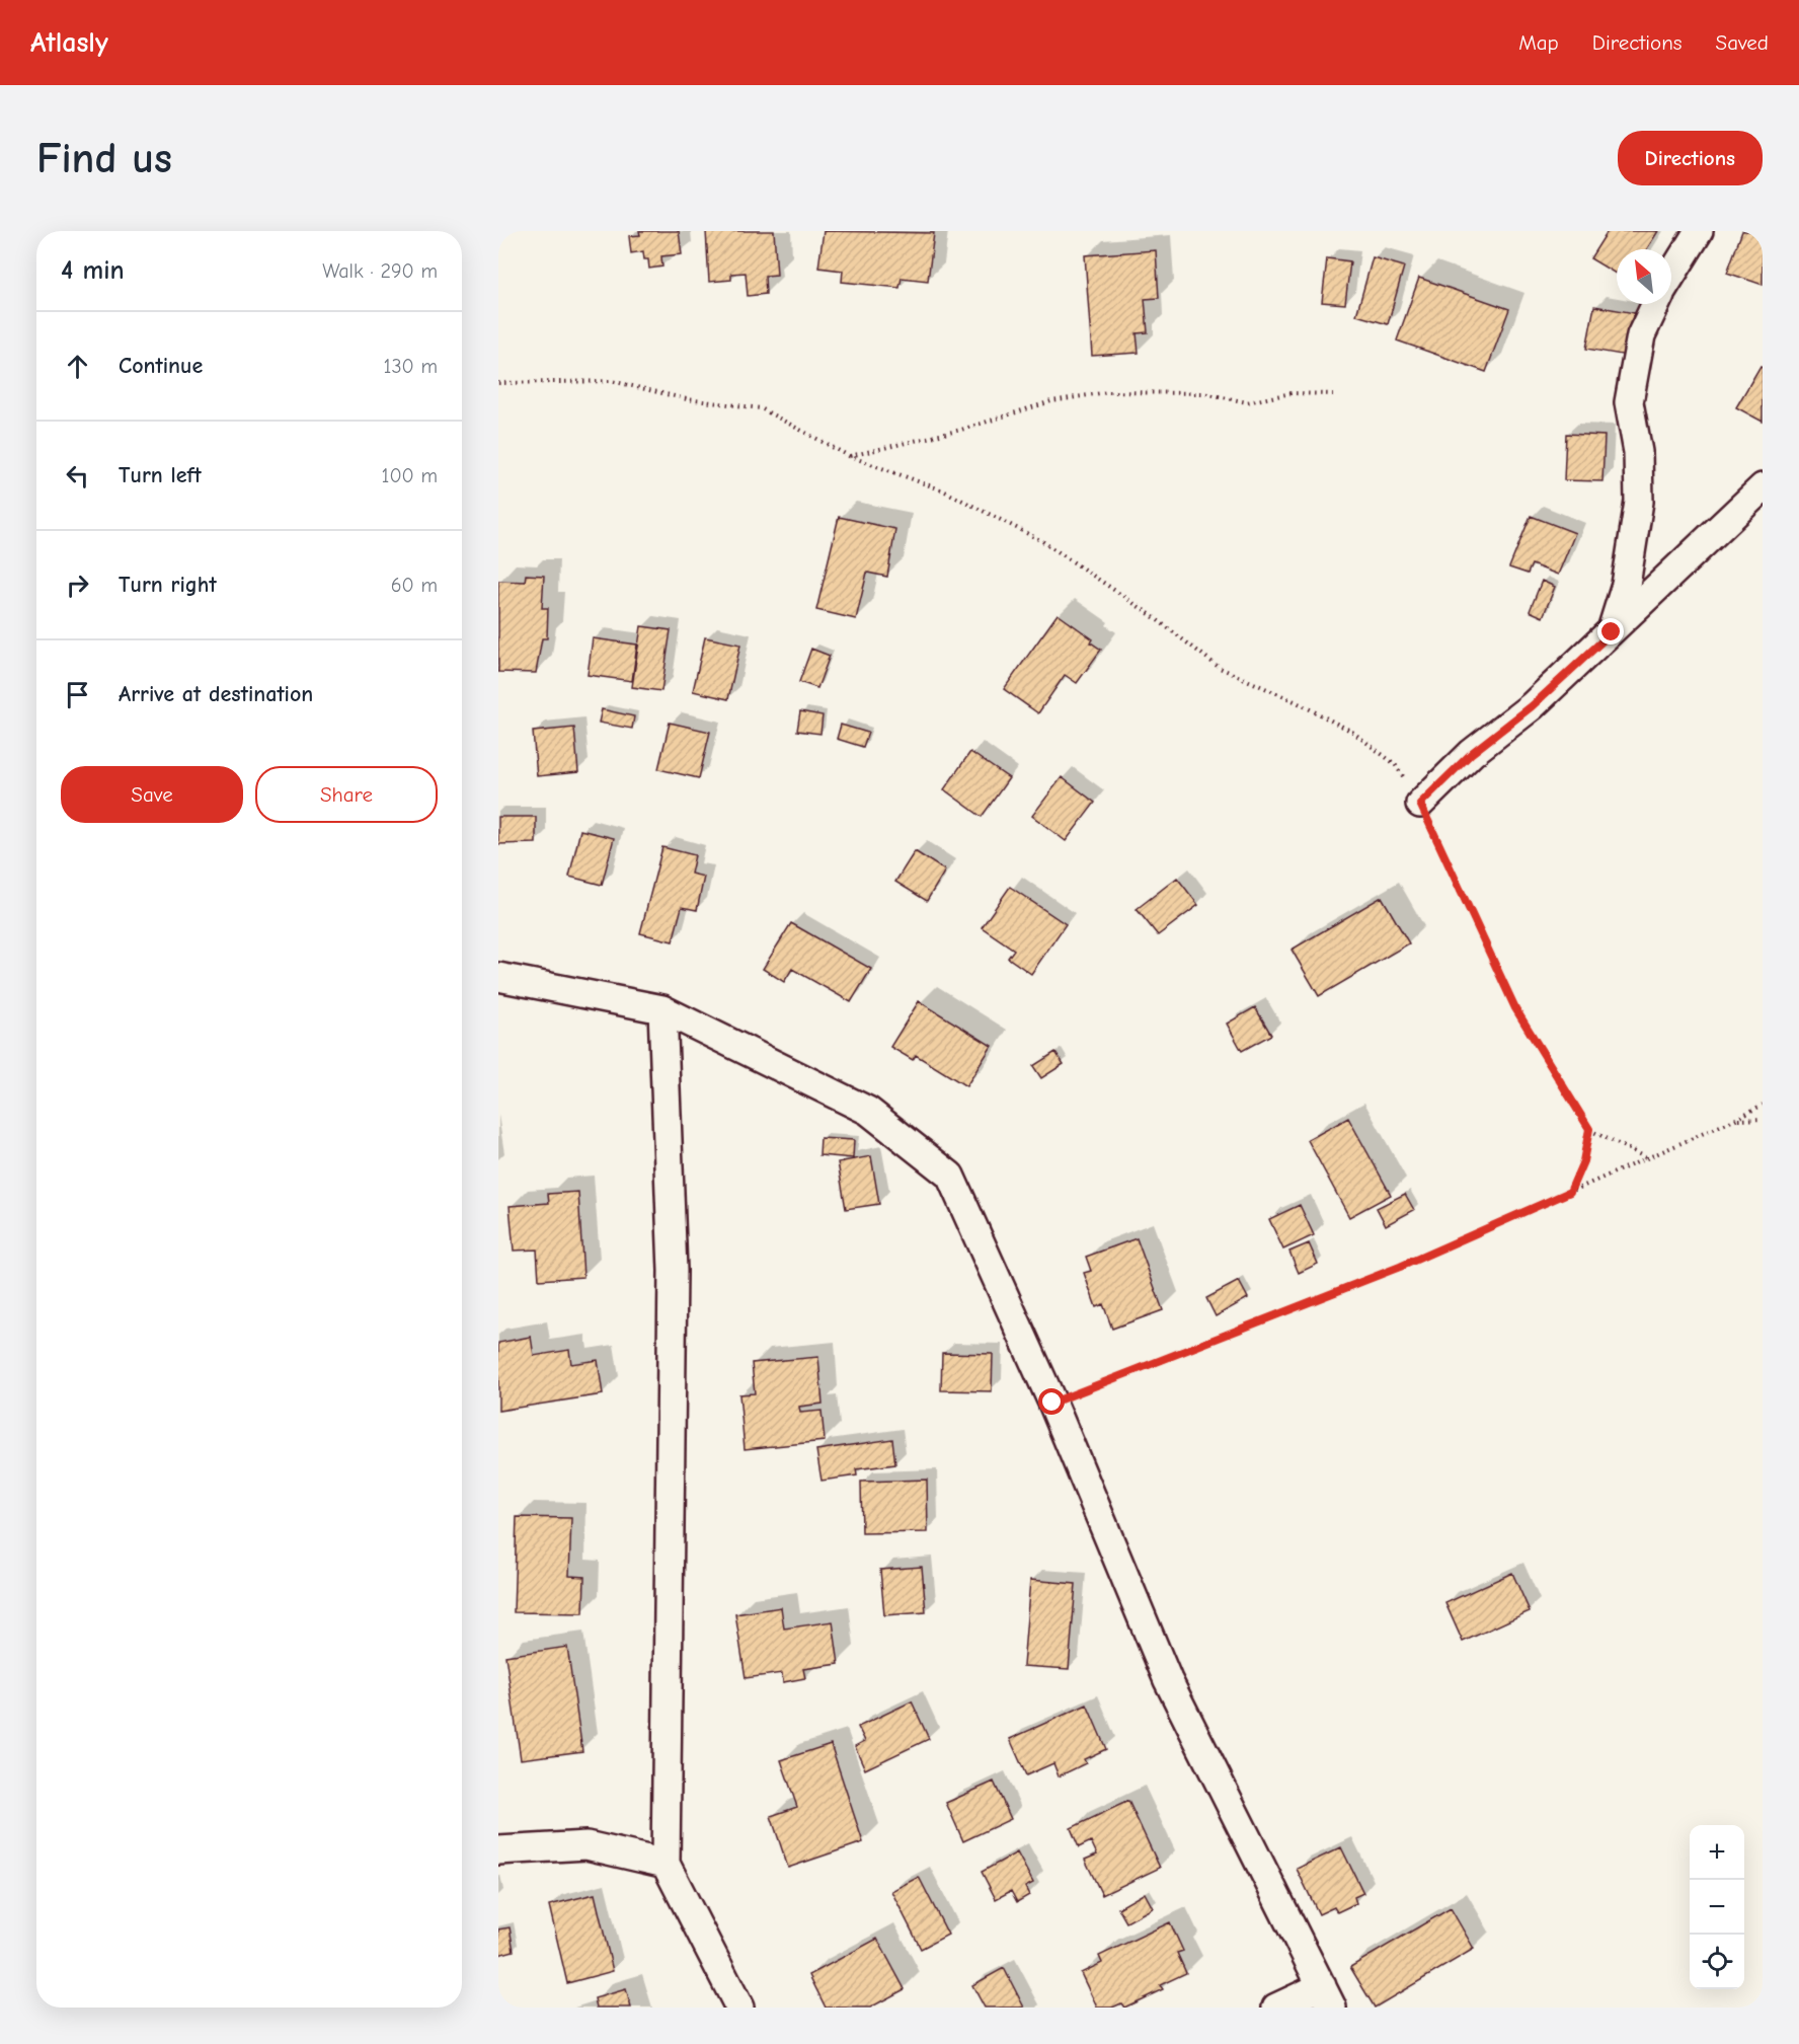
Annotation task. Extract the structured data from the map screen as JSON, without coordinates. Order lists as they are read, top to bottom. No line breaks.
{"north":"top left","page":{"header":"Atlasly","nav":["Map","Directions","Saved"],"buttons":["Directions",["Save","Share"]],"title":"Find us","heading":["4 min","Walk · 290 m"],"list":[["Continue","130 m"],["Turn left","100 m"],["Turn right","60 m"],"Arrive at destination"],"map_buttons":["+","−"]}}
